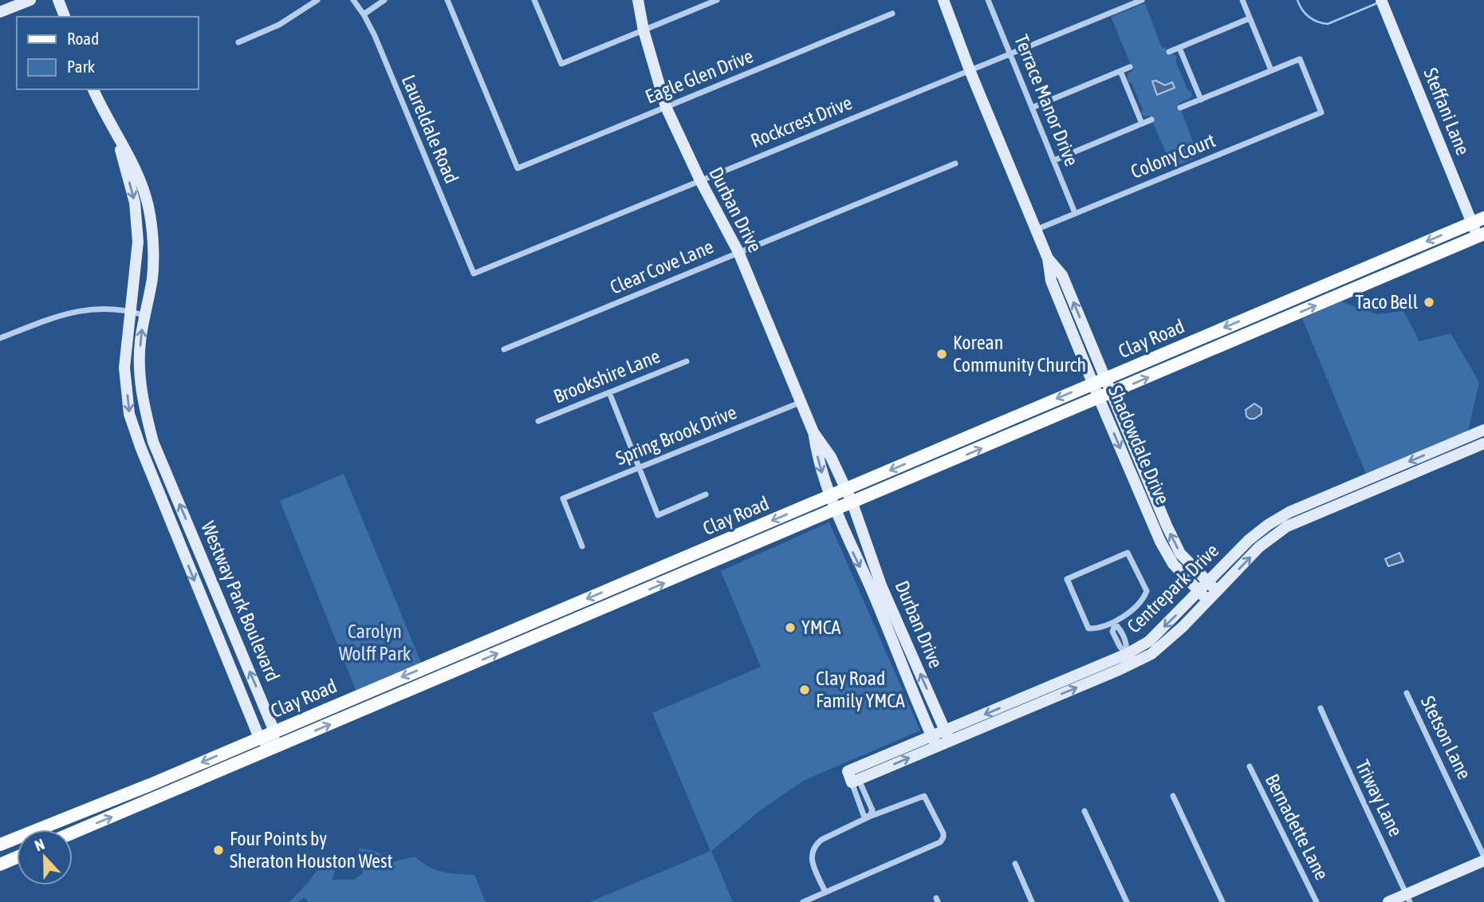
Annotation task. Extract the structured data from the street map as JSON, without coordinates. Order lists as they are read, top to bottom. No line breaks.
{"streets":{"main road":["Clay Road"],"street":["Eagle Glen Drive","Terrace Manor Drive","Steffani Lane","Rockcrest Drive","Laureldale Road","Colony Court","Durban Drive","Clear Cove Lane","Brookshire Lane","Spring Brook Drive","Shadowdale Drive","Centrepark Drive","Westway Park Boulevard","Stetson Lane","Triway Lane","Bernadette Lane"]},"crossings":[["Eagle Glen Drive","Durban Drive"],["Terrace Manor Drive","Rockcrest Drive"],["Terrace Manor Drive","Colony Court"],["Steffani Lane","Clay Road"],["Rockcrest Drive","Laureldale Road"],["Rockcrest Drive","Durban Drive"],["Rockcrest Drive","Shadowdale Drive"],["Colony Court","Shadowdale Drive"],["Durban Drive","Clear Cove Lane"],["Durban Drive","Clay Road"],["Durban Drive","Spring Brook Drive"],["Durban Drive","Centrepark Drive"],["Clay Road","Shadowdale Drive"],["Clay Road","Westway Park Boulevard"],["Shadowdale Drive","Centrepark Drive"]],"parks":["Carolyn Wolff Park"],"places":["Taco Bell","Korean Community Church","YMCA","Clay Road Family YMCA","Four Points by Sheraton Houston West"],"legend":["Road","Park"],"north":"top"}
